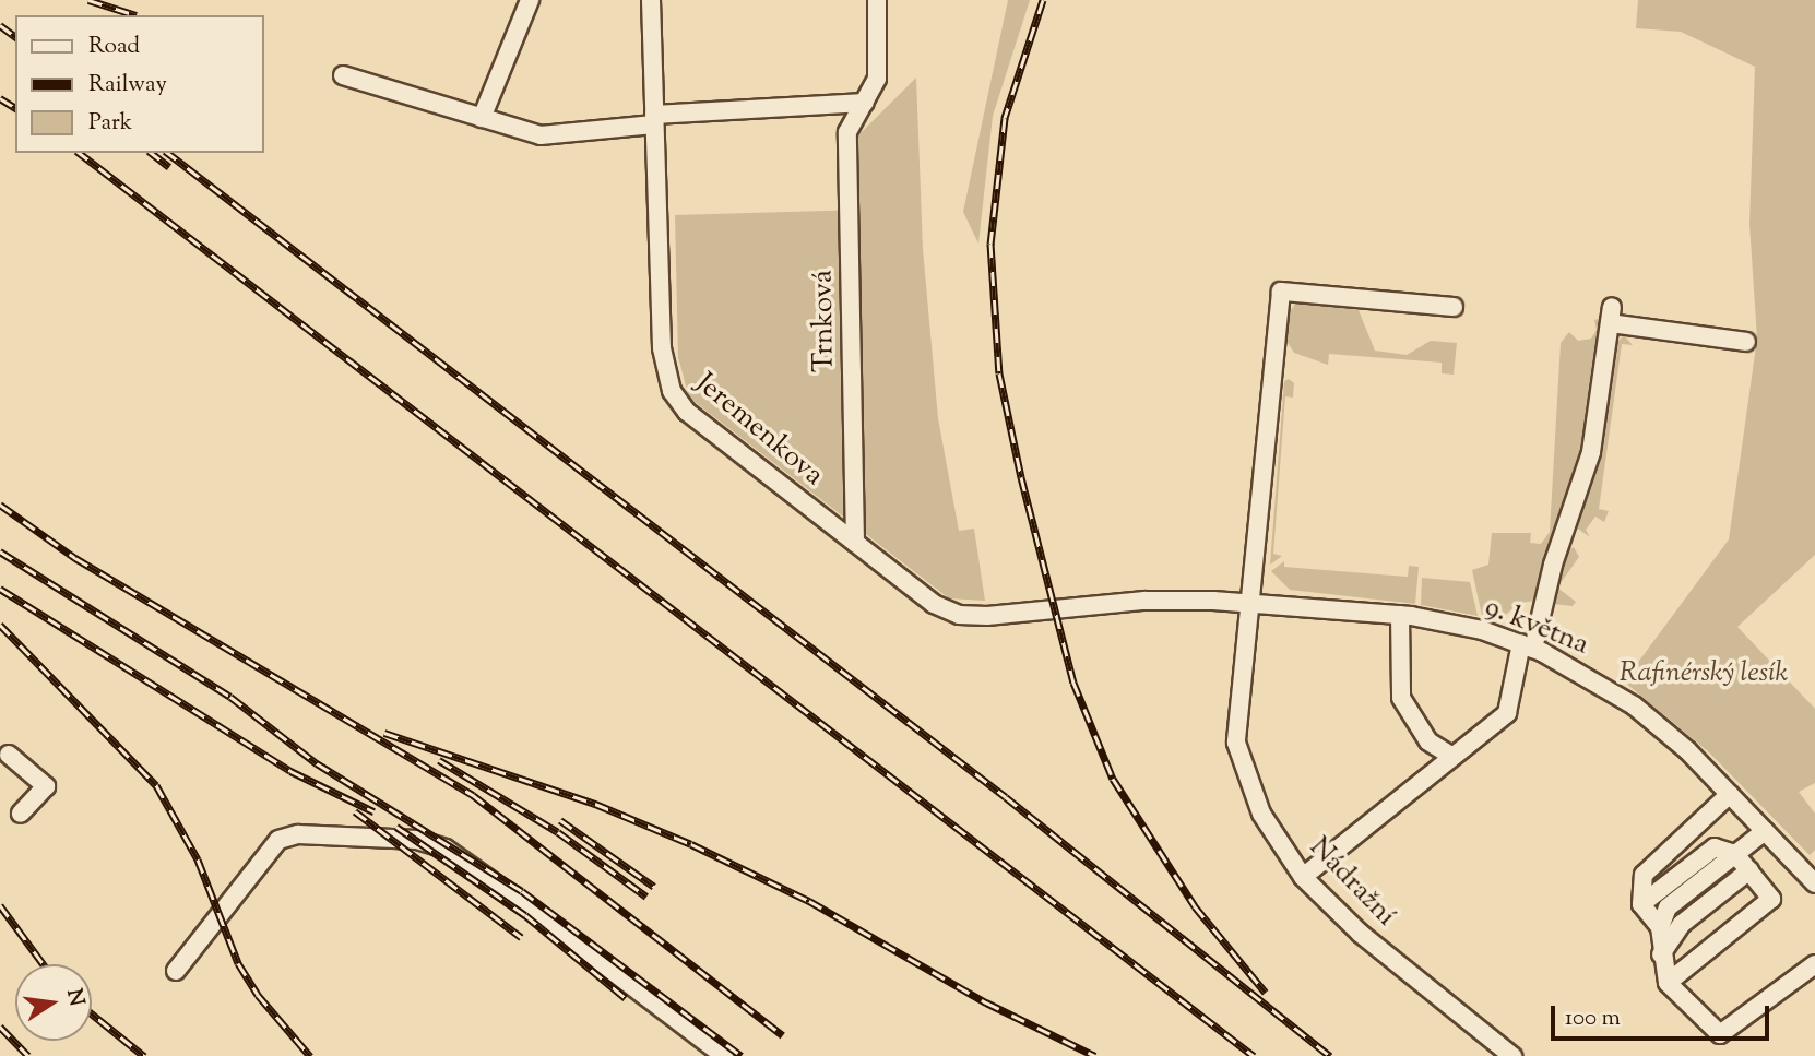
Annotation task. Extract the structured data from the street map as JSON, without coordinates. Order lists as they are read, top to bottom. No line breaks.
{"streets":{"street":["Trnková","Jeremenkova","9. května","Nádražní"]},"crossings":[["Trnková","Jeremenkova"],["Jeremenkova","9. května"],["9. května","Nádražní"]],"parks":["Rafinérský lesík"],"legend":["Road","Railway","Park"],"scale_bar":"100 m","north":"right"}
